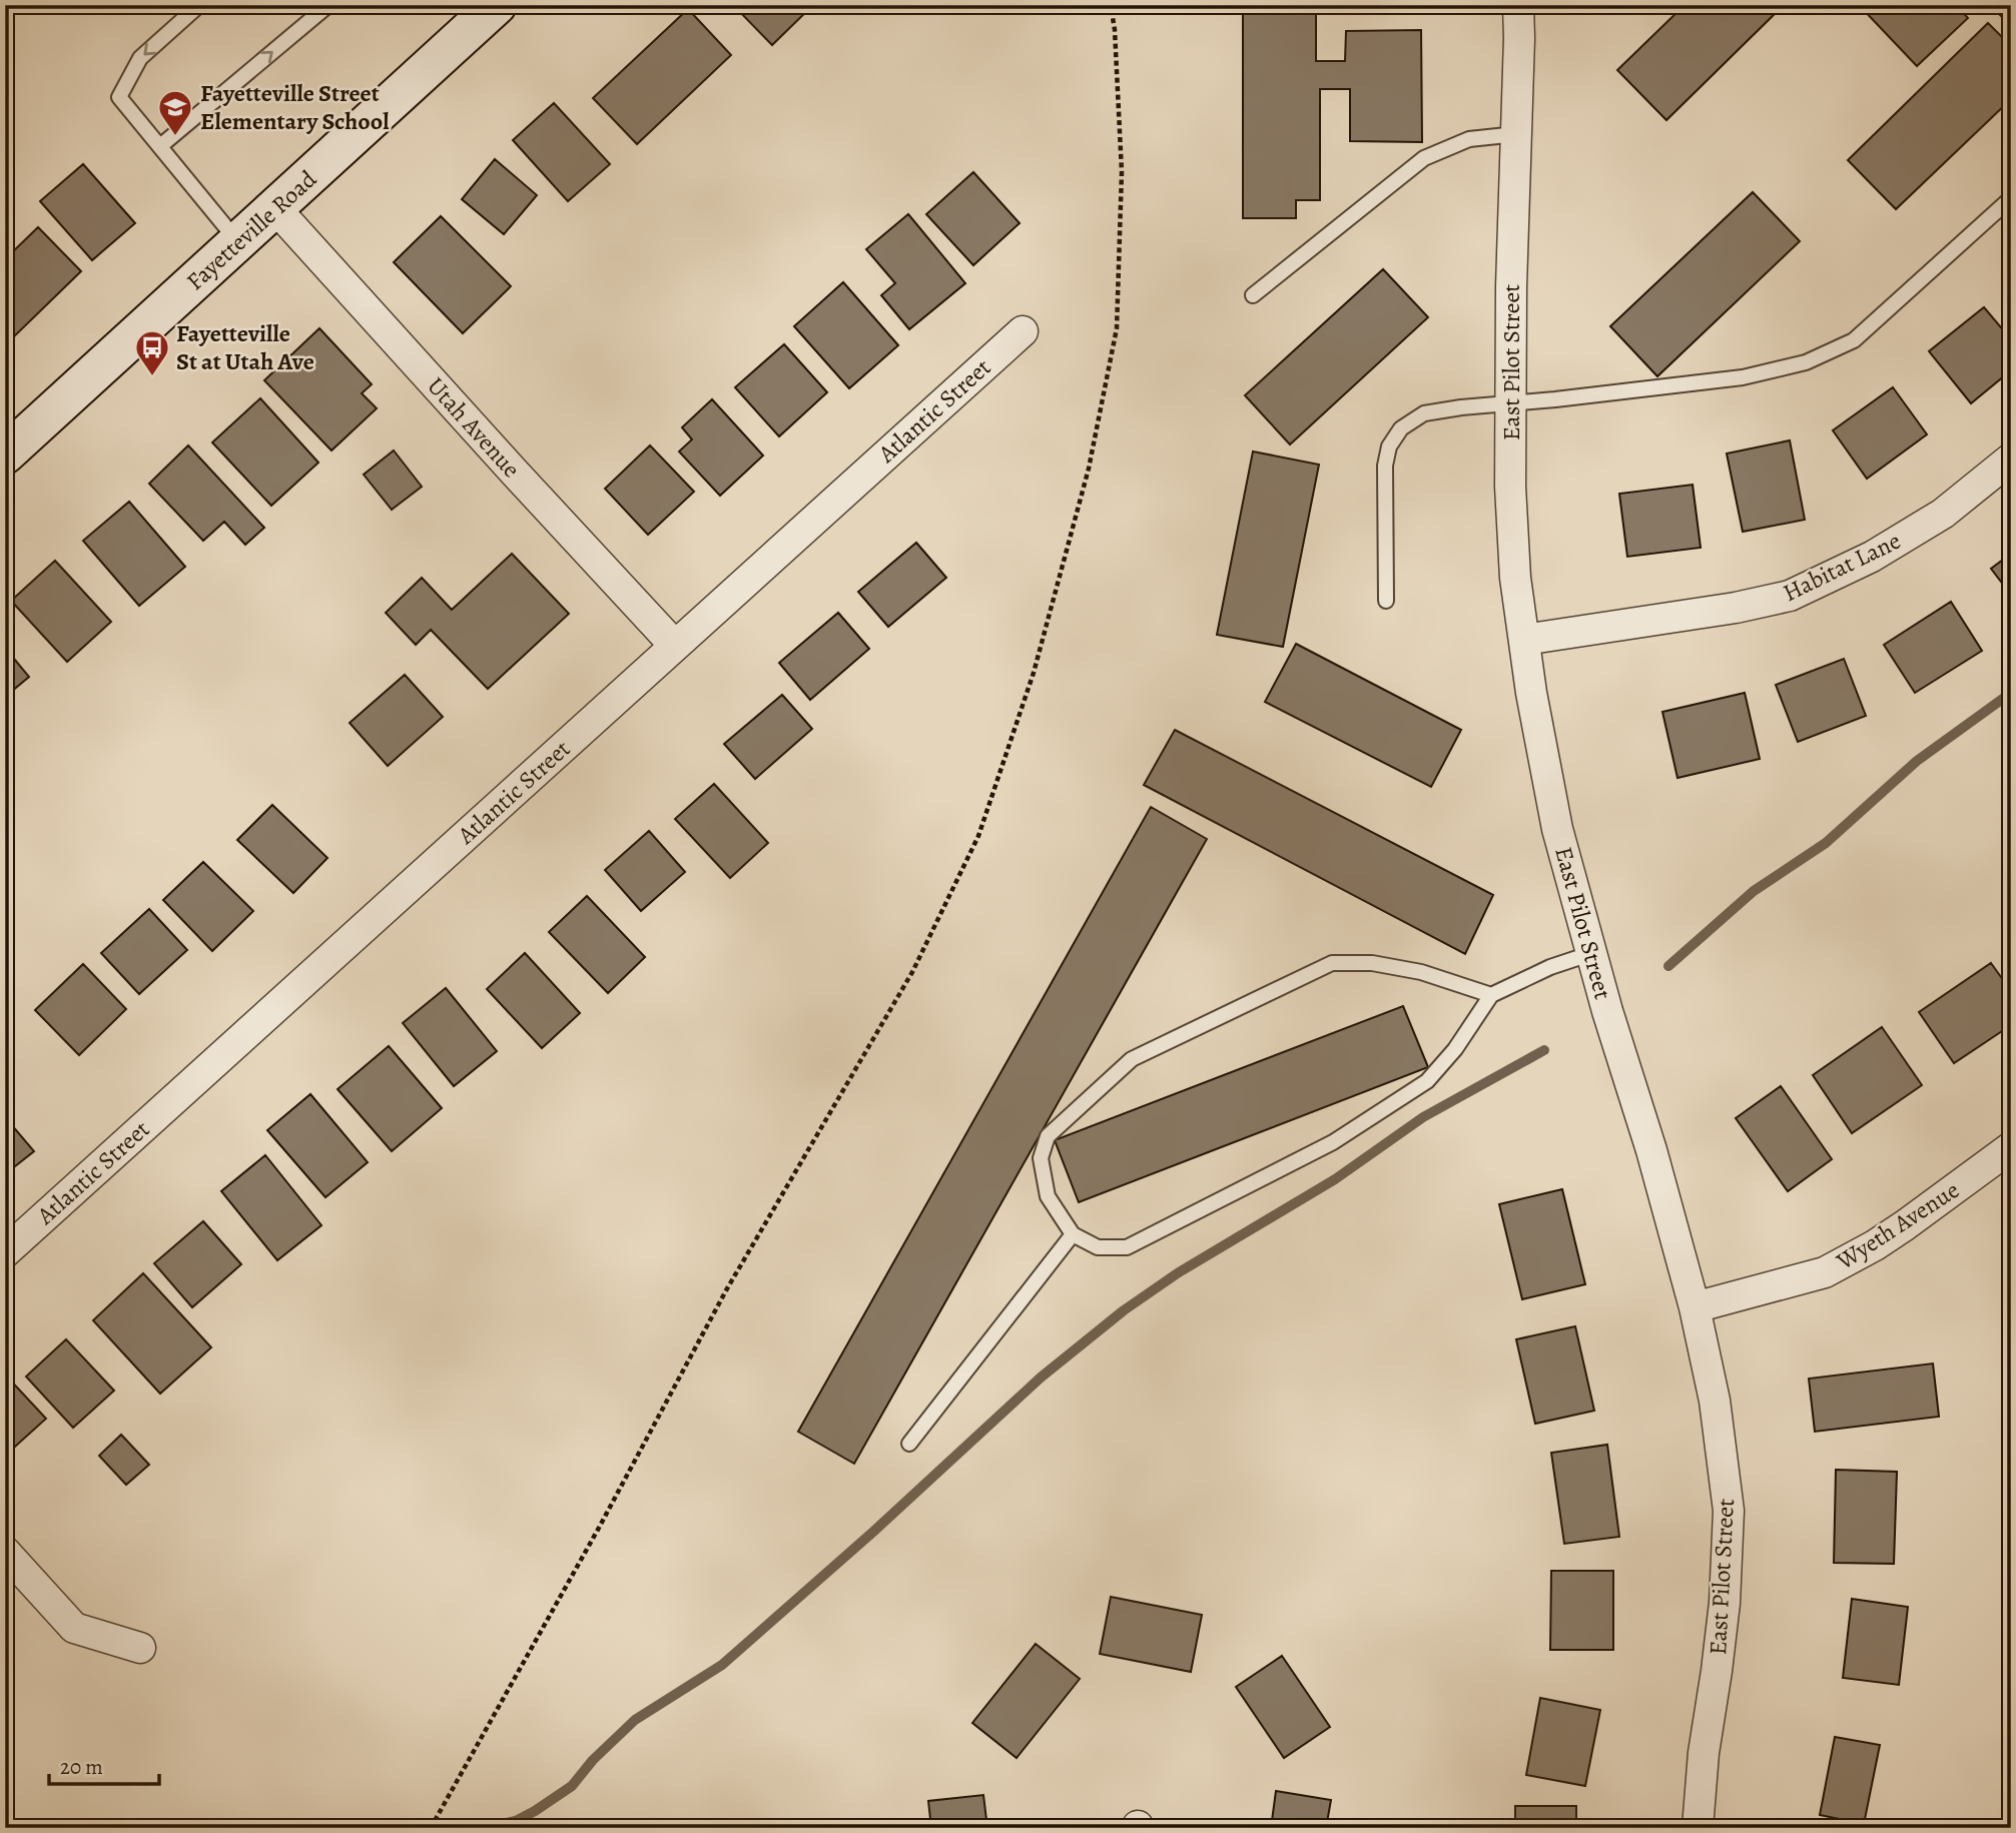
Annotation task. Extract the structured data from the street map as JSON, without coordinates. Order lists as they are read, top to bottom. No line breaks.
{"streets":{"main road":["Fayetteville Road"],"street":["East Pilot Street","Atlantic Street","Utah Avenue","Habitat Lane","Wyeth Avenue"]},"crossings":[["Fayetteville Road","Utah Avenue"],["East Pilot Street","Habitat Lane"],["East Pilot Street","Wyeth Avenue"],["Atlantic Street","Utah Avenue"]],"places":{"school or university":["Fayetteville Street Elementary School"],"bus stop":["Fayetteville St at Utah Ave"]},"scale_bar":"20 m"}
